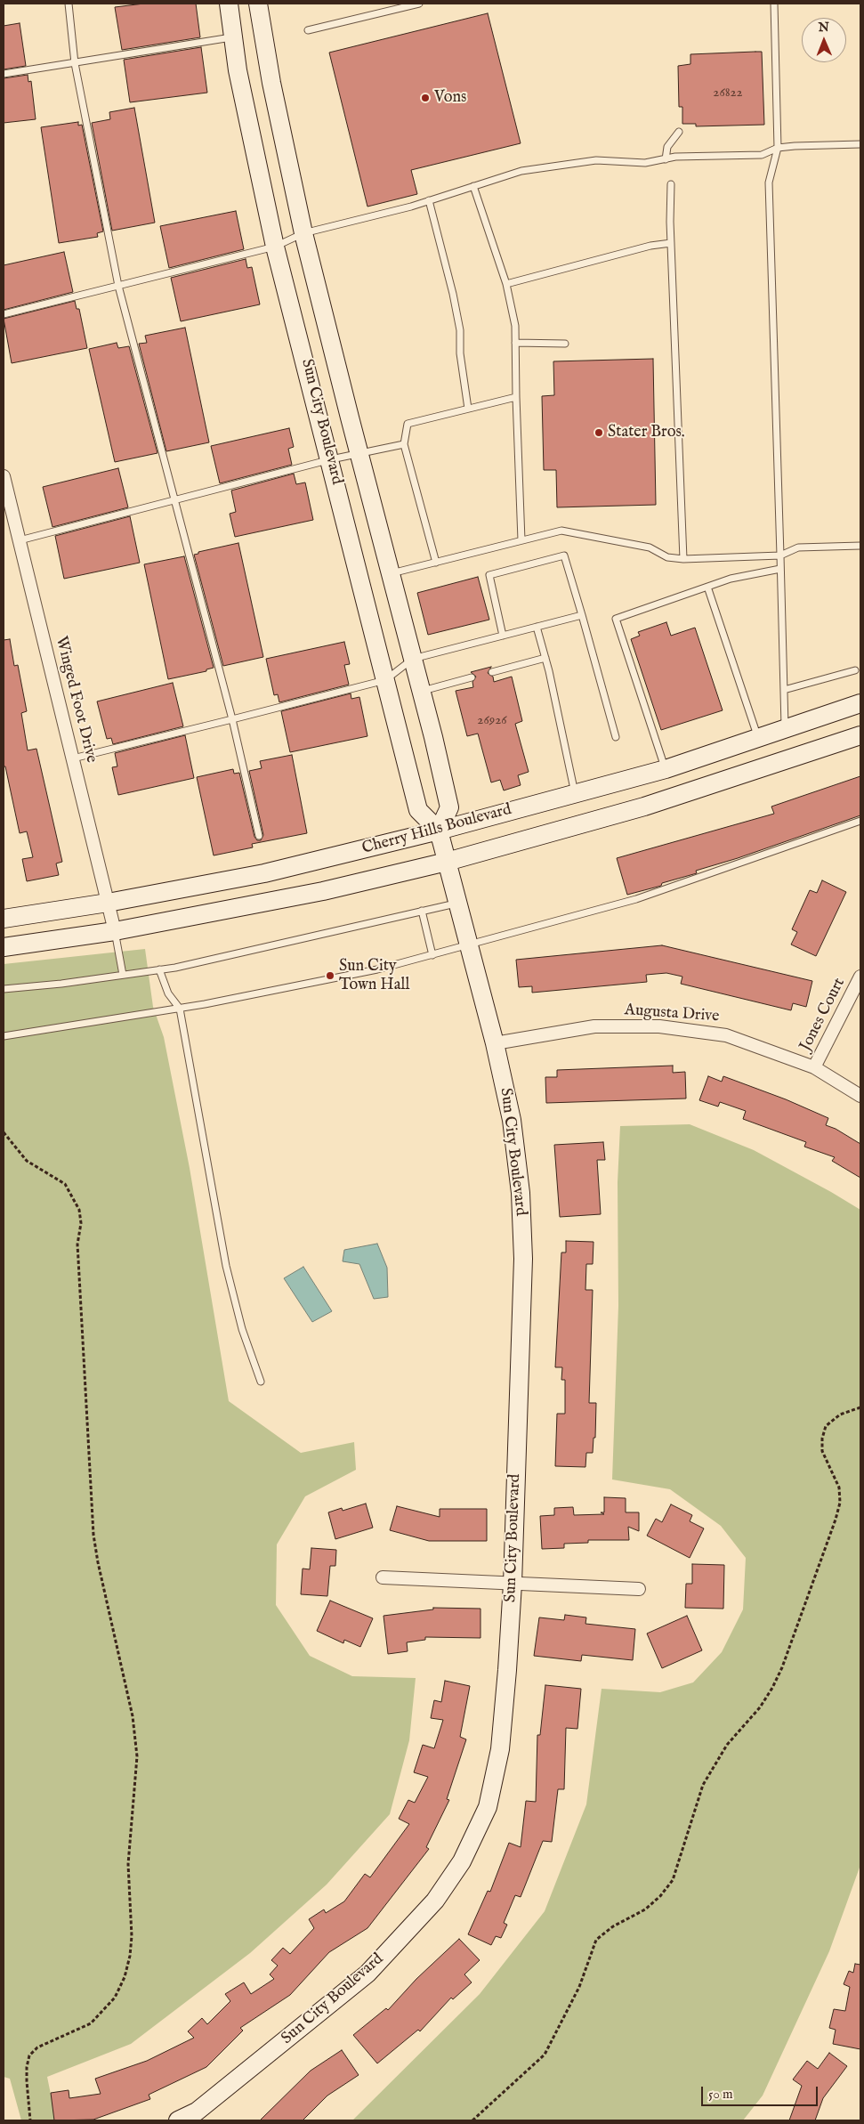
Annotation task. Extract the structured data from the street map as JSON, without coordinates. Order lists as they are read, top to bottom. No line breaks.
{"streets":{"street":["Sun City Boulevard","Winged Foot Drive","Cherry Hills Boulevard","Augusta Drive","Jones Court"]},"crossings":[["Sun City Boulevard","Cherry Hills Boulevard"],["Sun City Boulevard","Augusta Drive"],["Winged Foot Drive","Cherry Hills Boulevard"],["Augusta Drive","Jones Court"]],"places":["Vons","Stater Bros.","Sun City Town Hall"],"house_numbers":["26822","26926"],"scale_bar":"50 m","north":"top"}
